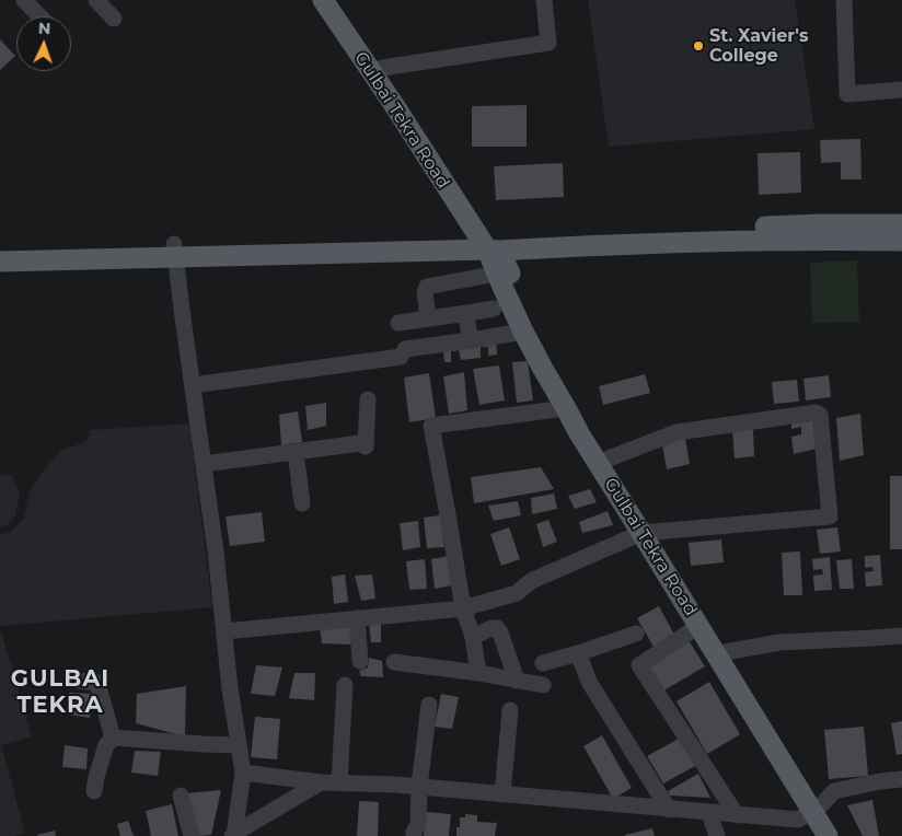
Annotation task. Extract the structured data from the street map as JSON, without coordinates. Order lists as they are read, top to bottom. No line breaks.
{"streets":{"main road":["Gulbai Tekra Road"]},"districts":["GULBAI TEKRA"],"places":["St. Xavier's College"],"north":"top"}
